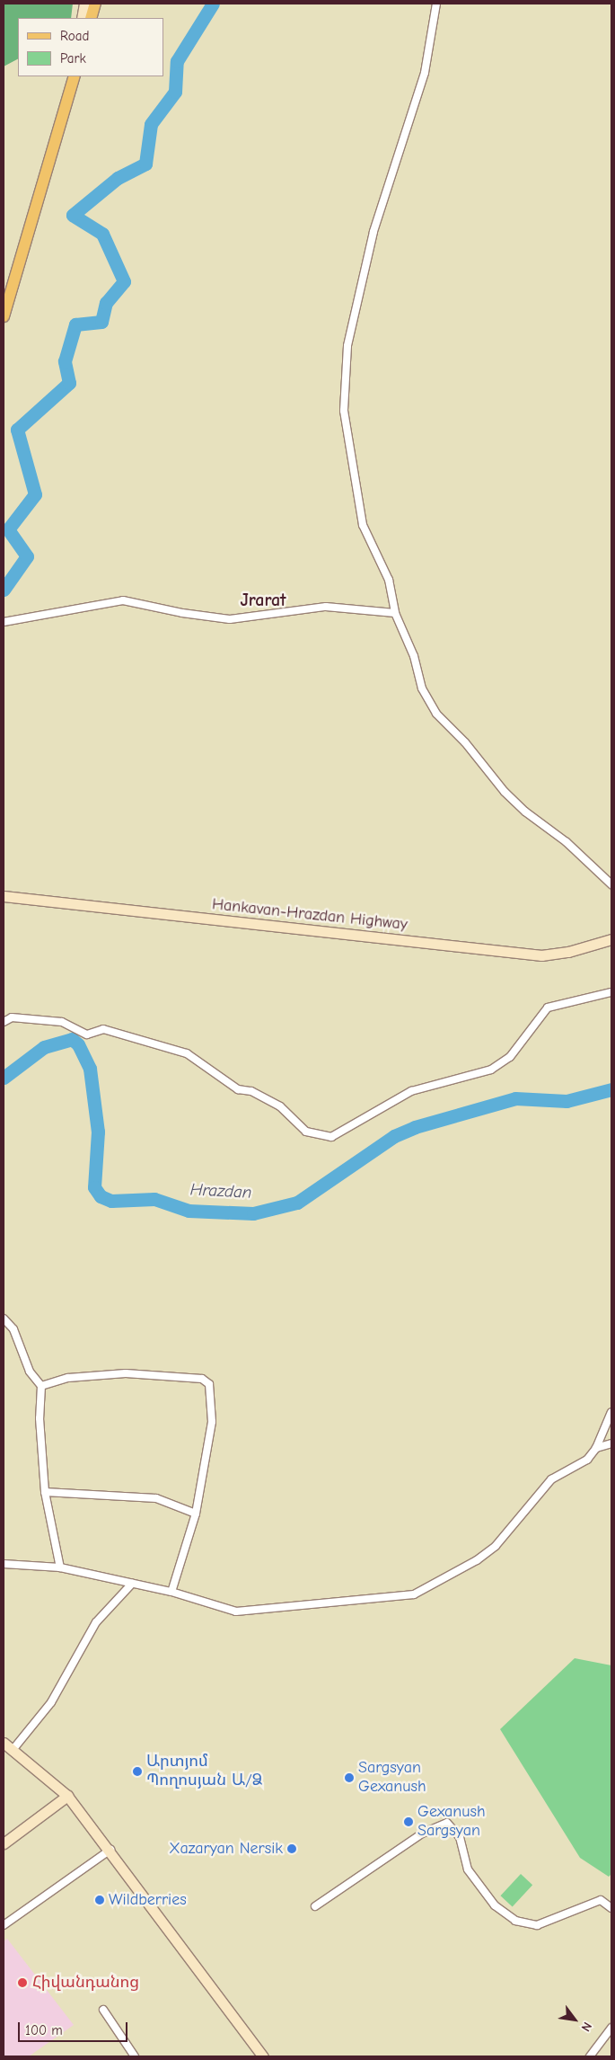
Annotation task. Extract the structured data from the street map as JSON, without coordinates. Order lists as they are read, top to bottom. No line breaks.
{"streets":{"main road":["Hankavan-Hrazdan Highway"]},"districts":["Jrarat"],"water":["Hrazdan"],"places":["Արտյոմ Պողոսյան Ա/Ձ","Sargsyan Gexanush","Gexanush Sargsyan","Xazaryan Nersik","Wildberries","Հիվանդանոց"],"legend":["Road","Park"],"scale_bar":"100 m","north":"bottom right"}
